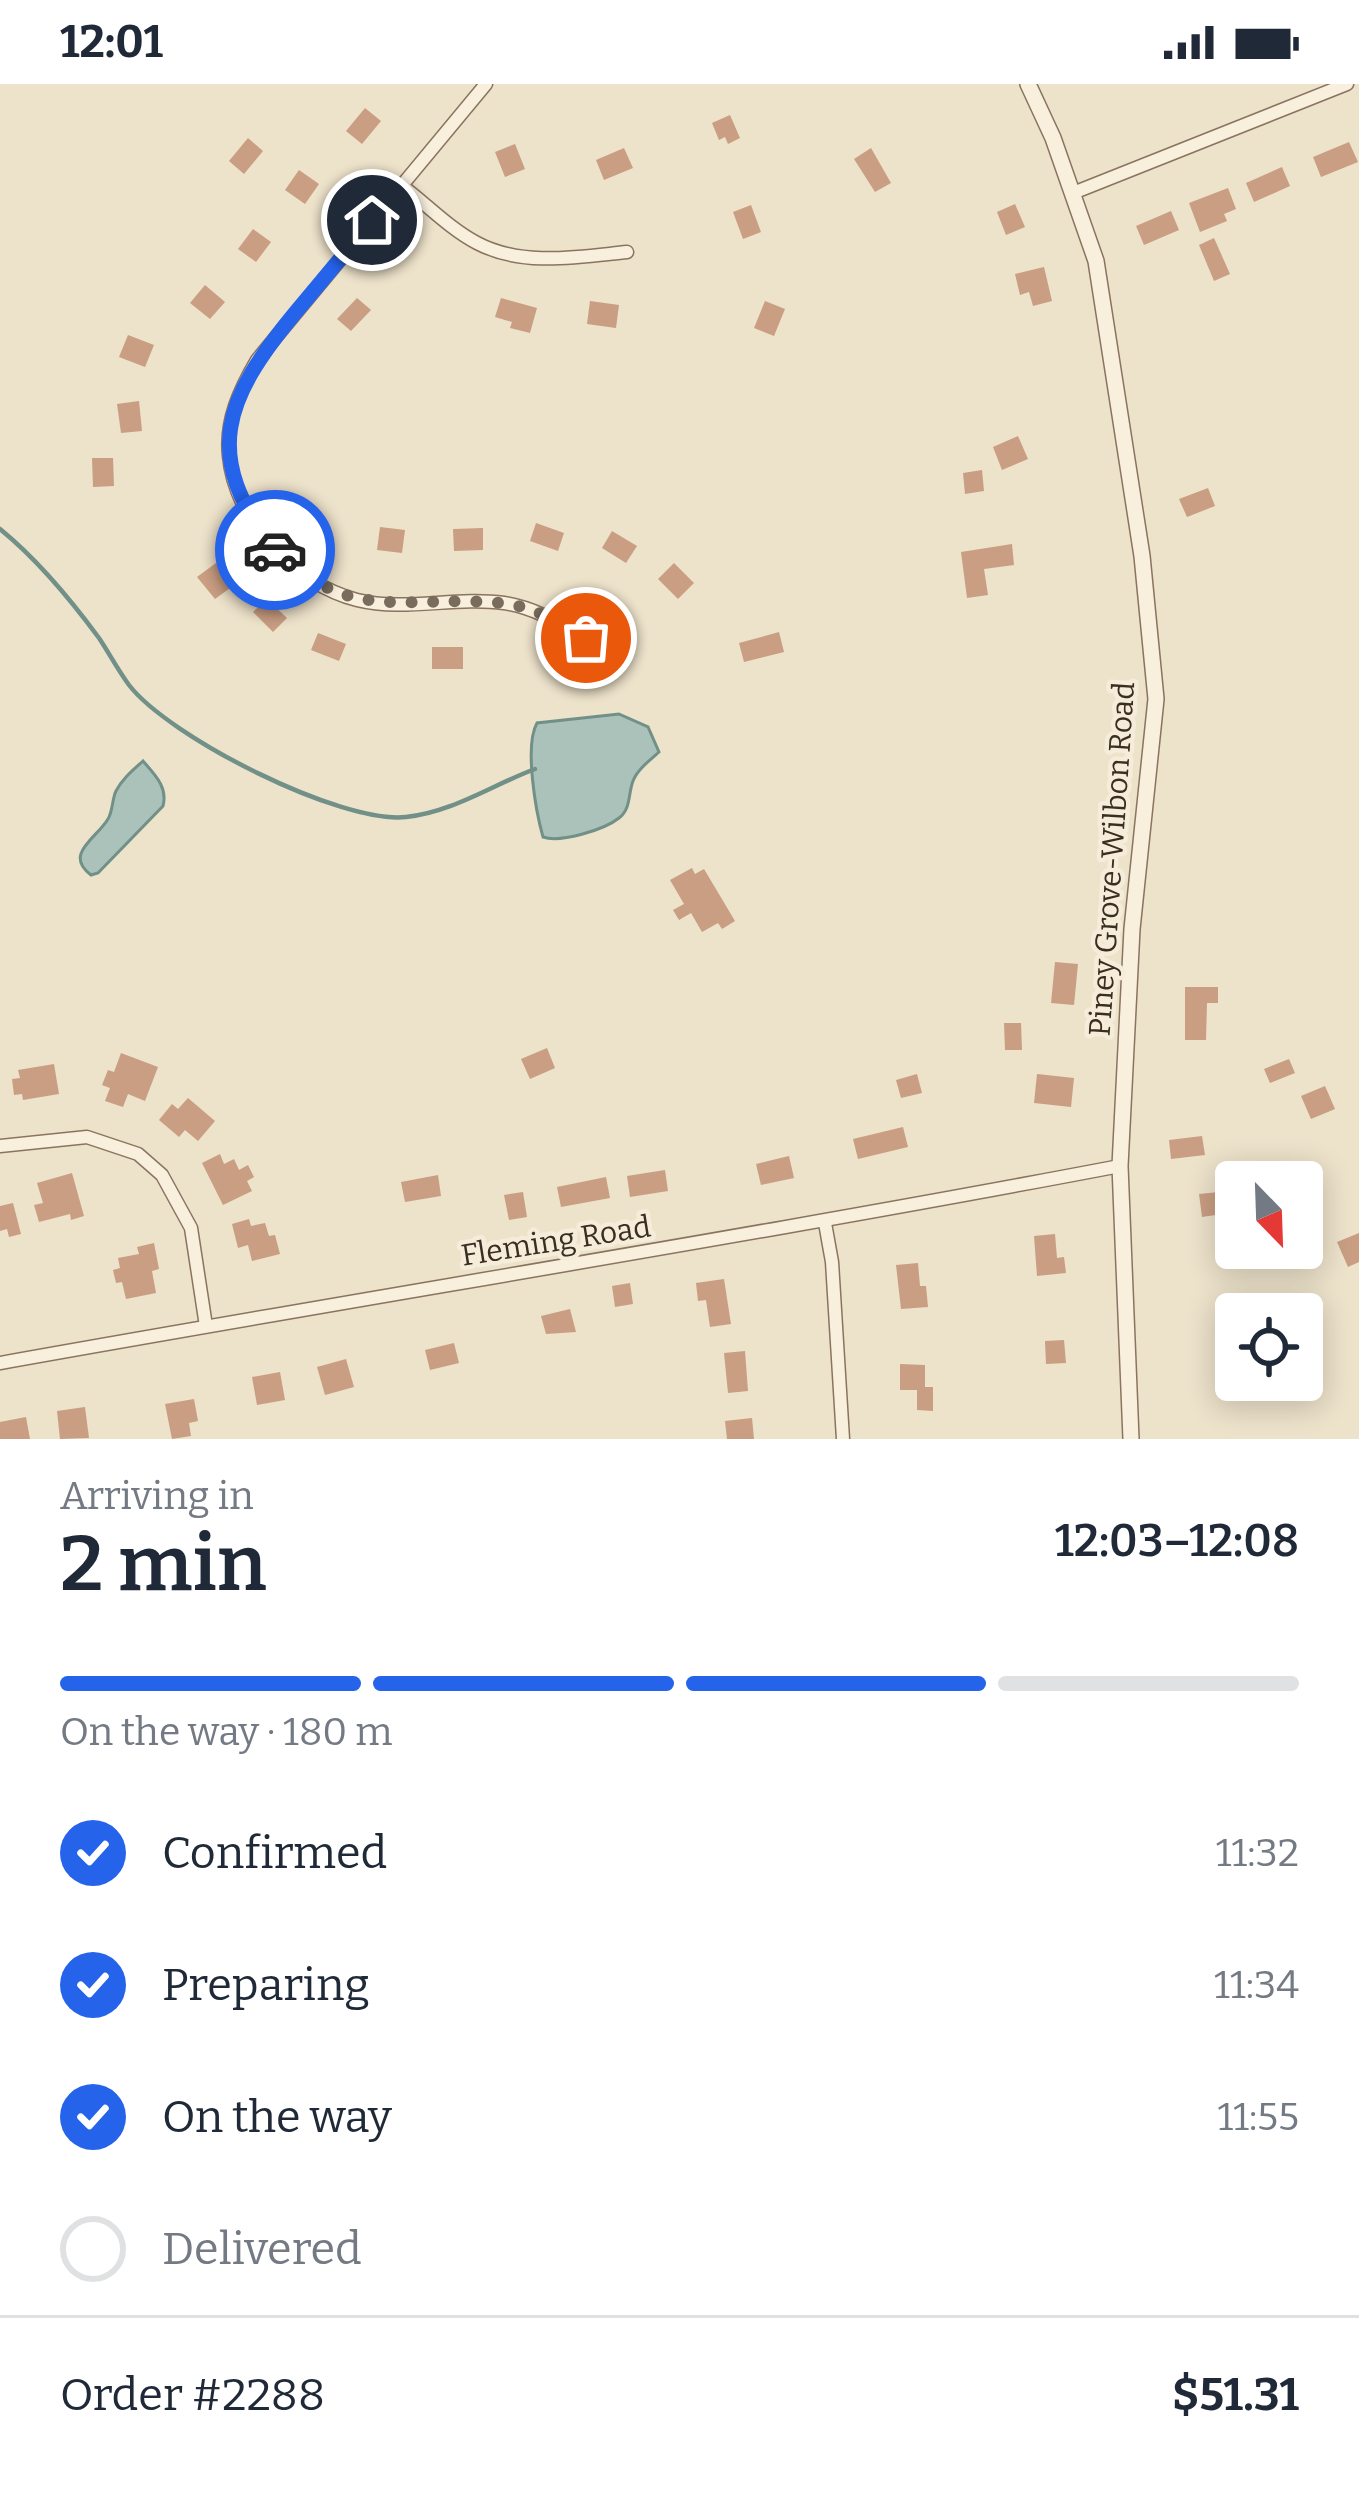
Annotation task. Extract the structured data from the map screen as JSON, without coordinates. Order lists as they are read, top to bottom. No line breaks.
{"streets":{"street":["Piney Grove-Wilbon Road","Fleming Road"]},"crossings":[["Piney Grove-Wilbon Road","Fleming Road"]],"north":"bottom right","page":{"status":"12:01","heading":["2 min","Arriving in","12:03–12:08"],"panel":["Order #2288","$51.31"],"bar":"On the way · 180 m","list":[["Confirmed","11:32"],["Preparing","11:34"],["On the way","11:55"],"Delivered"]}}
